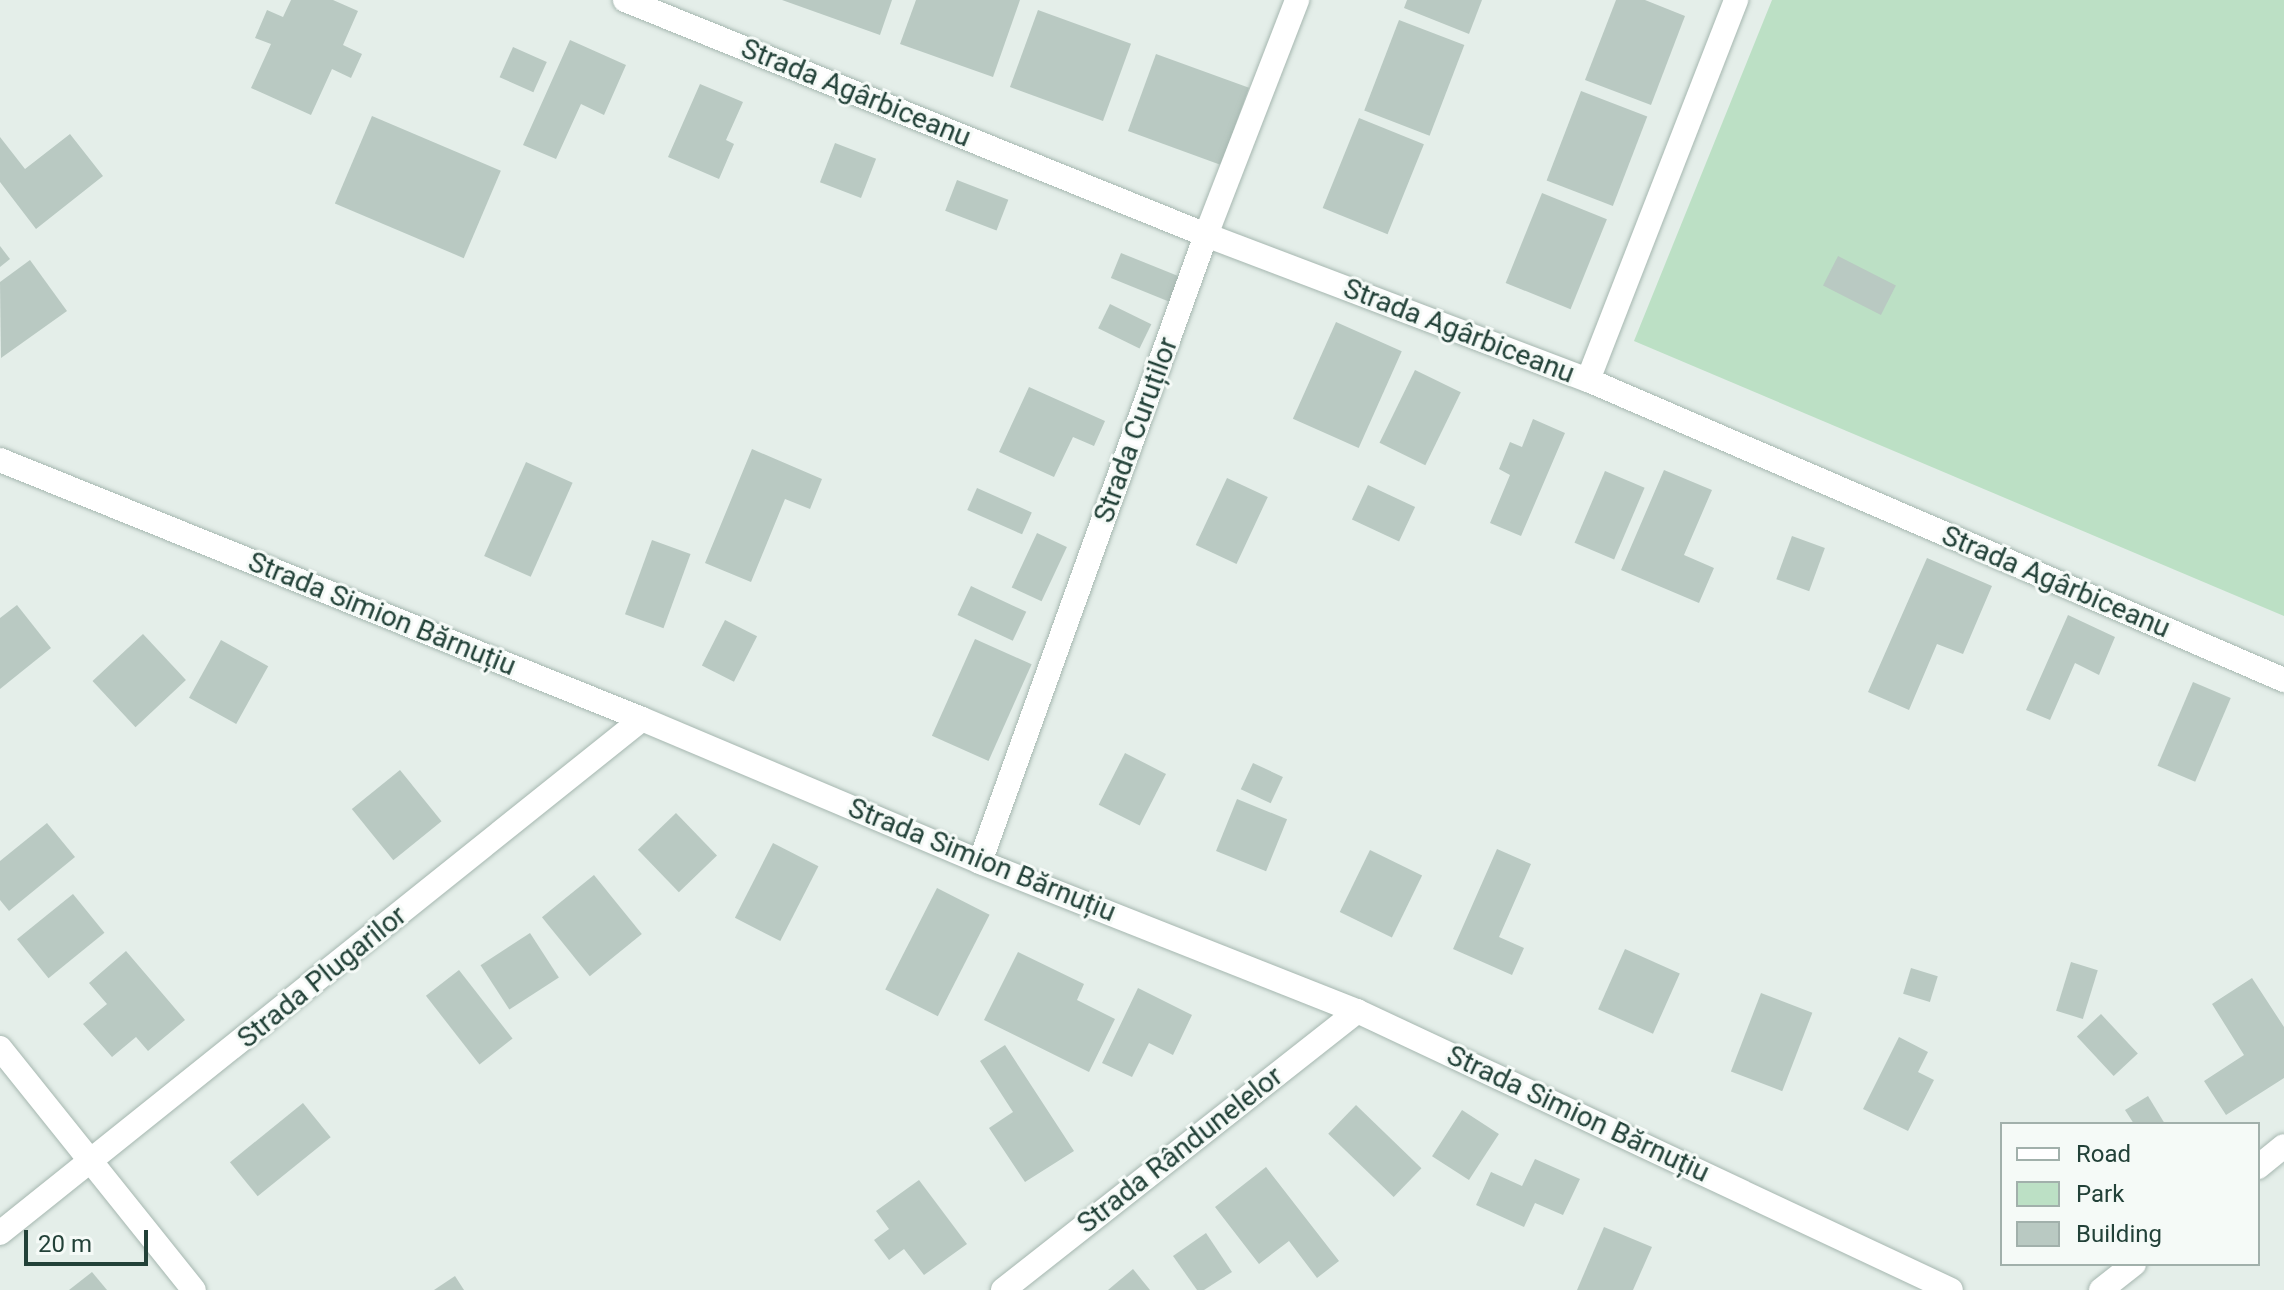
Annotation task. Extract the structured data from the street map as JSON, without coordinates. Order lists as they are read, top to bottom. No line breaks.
{"streets":{"street":["Strada Agârbiceanu","Strada Curuților","Strada Simion Bărnuțiu","Strada Plugarilor","Strada Rândunelelor"]},"crossings":[["Strada Agârbiceanu","Strada Curuților"],["Strada Curuților","Strada Simion Bărnuțiu"],["Strada Simion Bărnuțiu","Strada Plugarilor"],["Strada Simion Bărnuțiu","Strada Rândunelelor"]],"legend":["Road","Park","Building"],"scale_bar":"20 m"}
